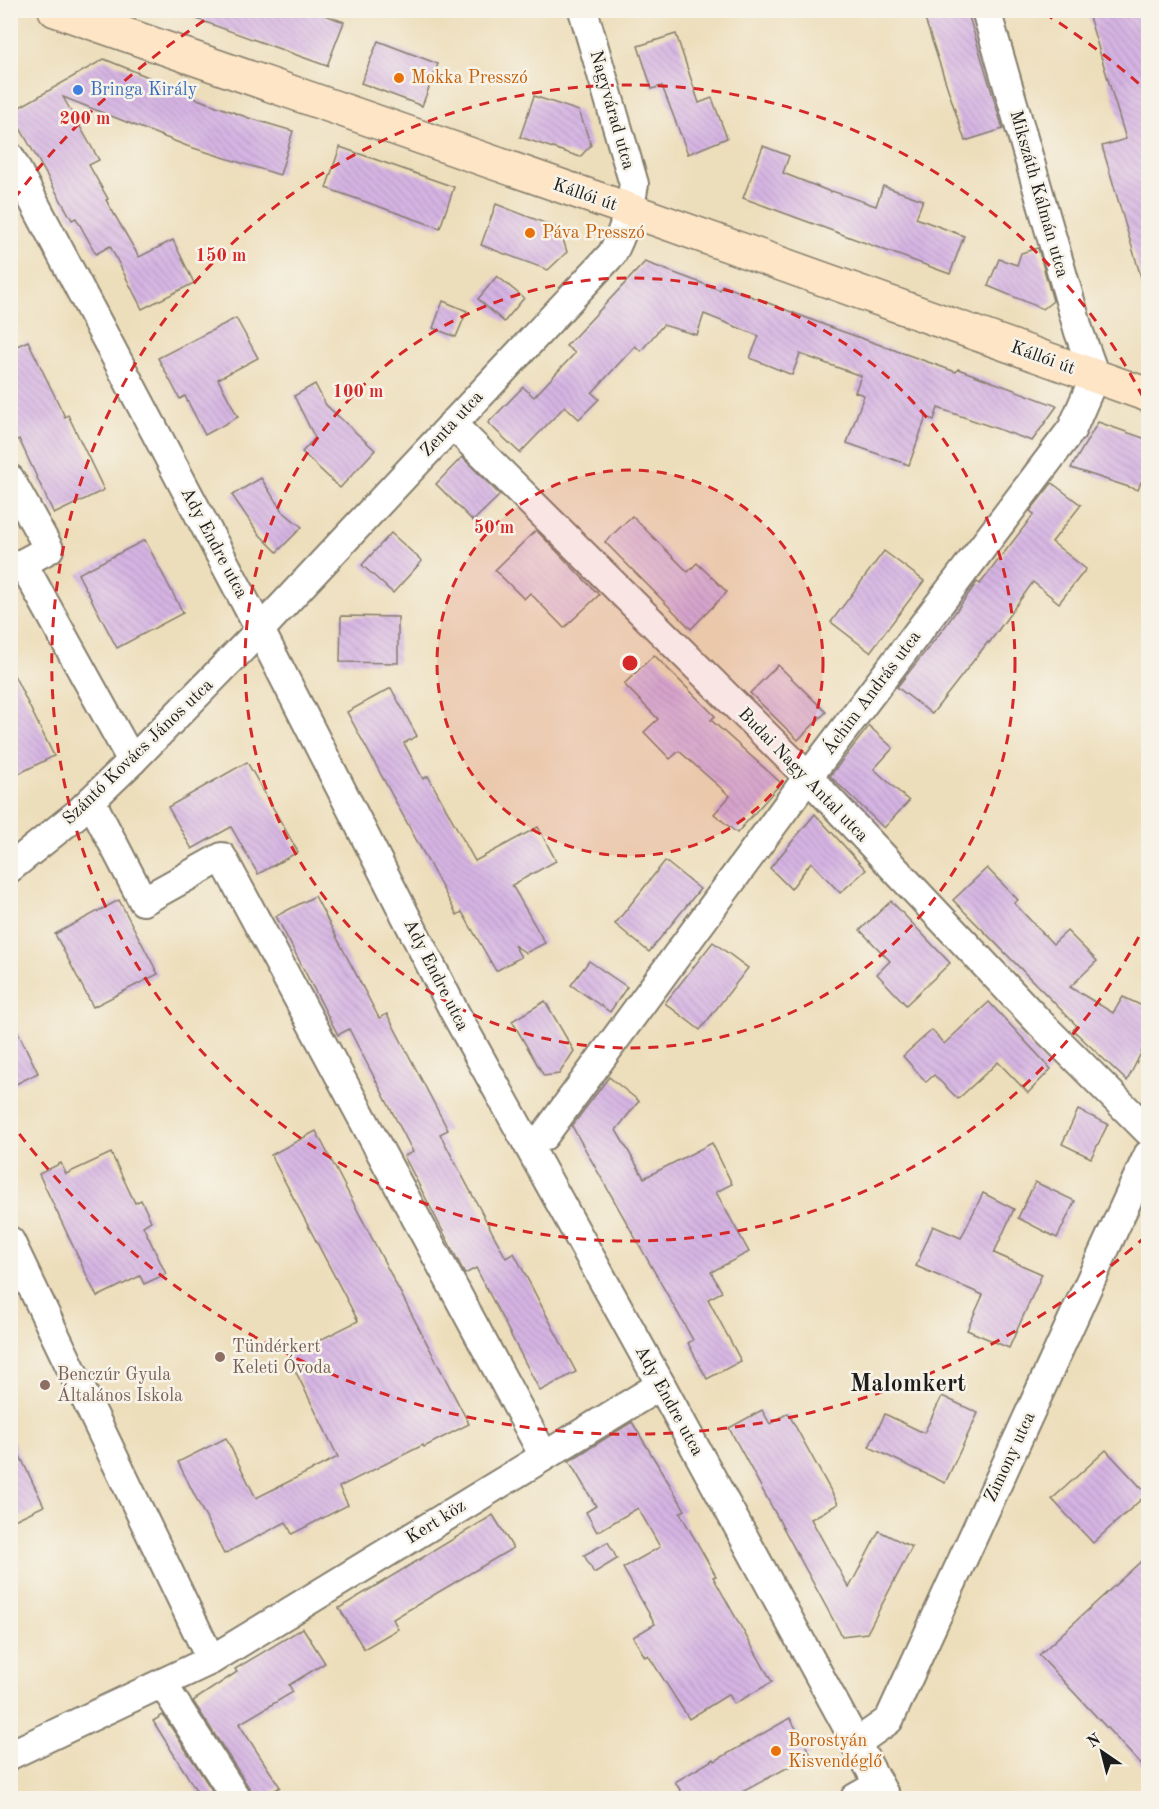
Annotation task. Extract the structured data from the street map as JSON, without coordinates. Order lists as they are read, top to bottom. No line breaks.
{"streets":{"main road":["Kállói út"],"street":["Nagyvárad utca","Mikszáth Kálmán utca","Zenta utca","Ady Endre utca","Áchim András utca","Szántó Kovács János utca","Budai Nagy Antal utca","Zimony utca","Kert köz"]},"crossings":[["Nagyvárad utca","Kállói út"],["Nagyvárad utca","Zenta utca"],["Mikszáth Kálmán utca","Kállói út"],["Mikszáth Kálmán utca","Áchim András utca"],["Kállói út","Zenta utca"],["Kállói út","Áchim András utca"],["Zenta utca","Ady Endre utca"],["Zenta utca","Szántó Kovács János utca"],["Zenta utca","Budai Nagy Antal utca"],["Ady Endre utca","Áchim András utca"],["Ady Endre utca","Szántó Kovács János utca"],["Ady Endre utca","Zimony utca"],["Ady Endre utca","Kert köz"],["Áchim András utca","Budai Nagy Antal utca"]],"districts":["Malomkert"],"places":["Mokka Presszó","Bringa Király","Páva Presszó","Tündérkert Keleti Óvoda","Benczúr Gyula Általános Iskola","Borostyán Kisvendéglő"],"north":"top left","rings":["200 m","150 m","100 m","50 m"]}
